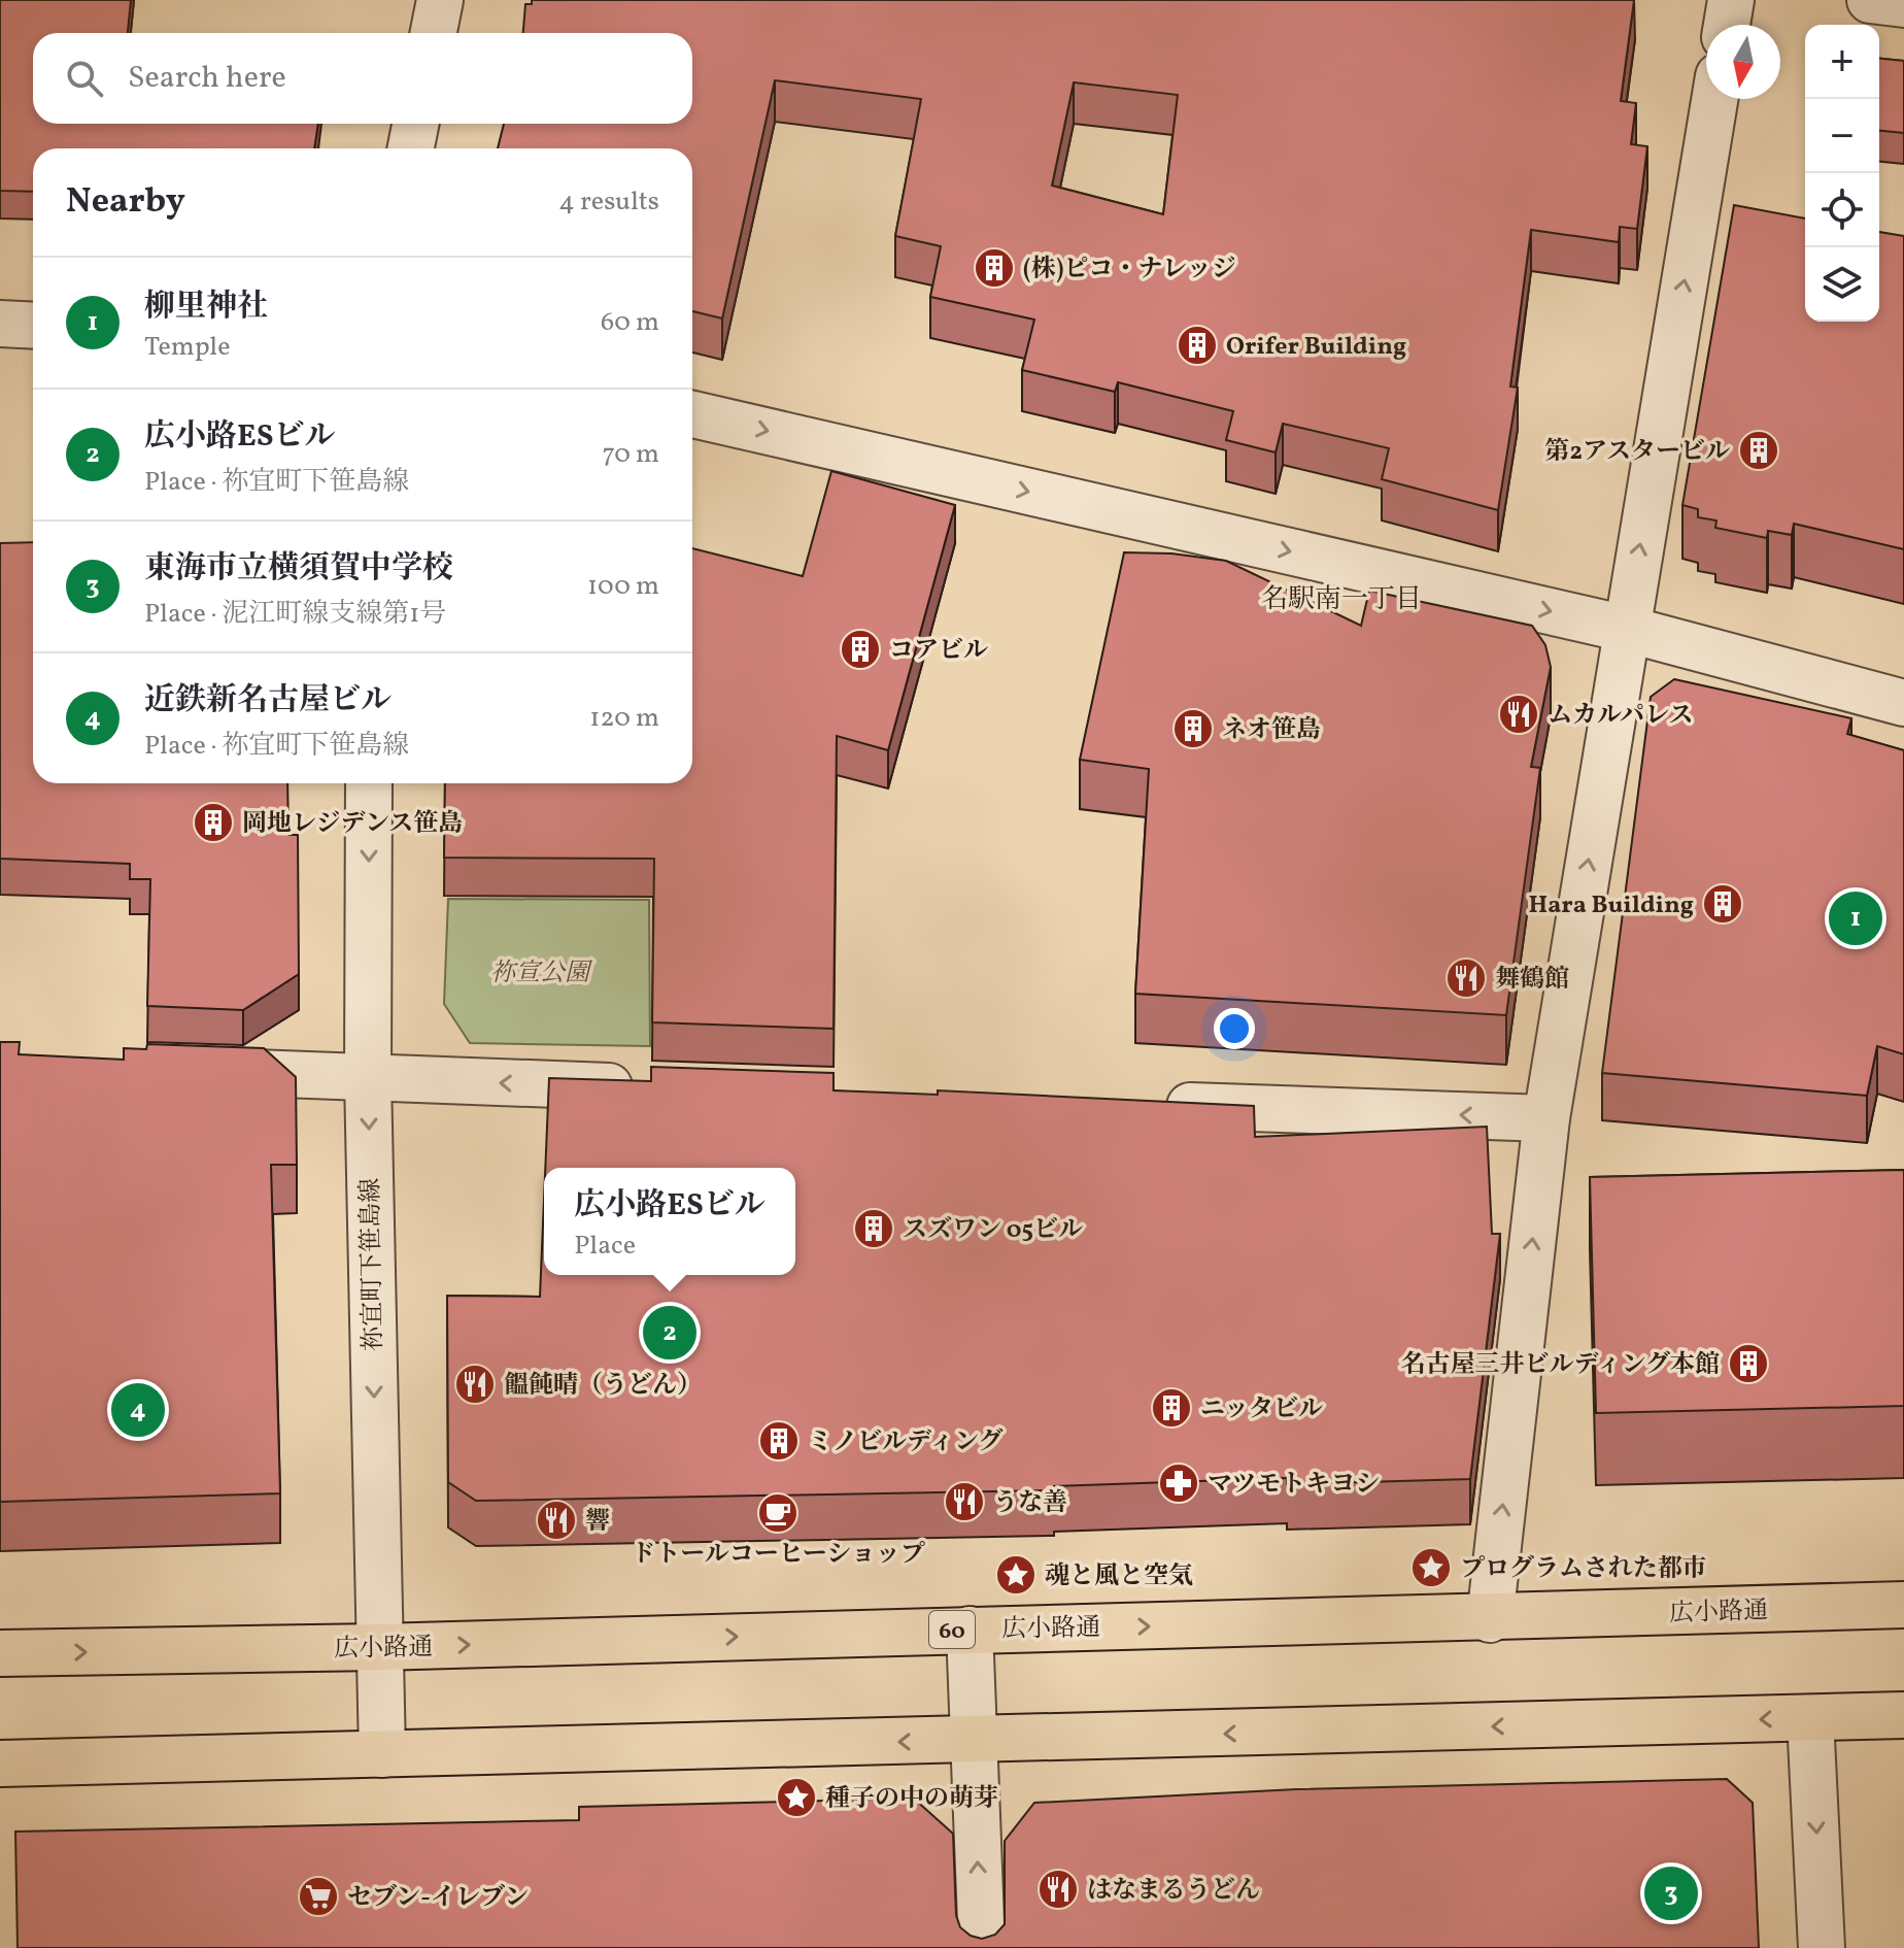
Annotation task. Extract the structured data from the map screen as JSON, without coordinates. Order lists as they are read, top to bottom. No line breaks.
{"streets":{"main road":["広小路通","60"],"street":["祢宜町下笹島線"]},"crossings":[["祢宜町下笹島線","広小路通"]],"one_way":["祢宜町下笹島線"],"districts":["名駅南一丁目"],"parks":["祢宣公園"],"places":{"building":["(株)ピコ・ナレッジ","Orifer Building","第2アスタービル","コアビル","ネオ笹島","岡地レジデンス笹島","Hara Building","スズワン 05ビル","名古屋三井ビルディング本館","ニッタビル","ミノビルディング"],"restaurant":["ムカルパレス","舞鶴館","饂飩晴（うどん）","うな善","響","はなまるうどん"],"pharmacy":["マツモトキヨシ"],"cafe":["ドトールコーヒーショップ"],"place":["プログラムされた都市","魂と風と空気","種子の中の萌芽"],"supermarket":["セブン-イレブン"]},"north":"bottom","page":{"map_buttons":["+","−"],"search":"Search here","heading":["Nearby","4 results"],"list":[{"mark":"1","name":"柳里神社","note":"Temple","value":"60 m"},{"mark":"2","name":"広小路ESビル","note":"Place · 祢宜町下笹島線","value":"70 m"},{"mark":"3","name":"東海市立横須賀中学校","note":"Place · 泥江町線支線第1号","value":"100 m"},{"mark":"4","name":"近鉄新名古屋ビル","note":"Place · 祢宜町下笹島線","value":"120 m"}],"pins":["1","2","4","3"],"popup":["広小路ESビル","Place"]}}
